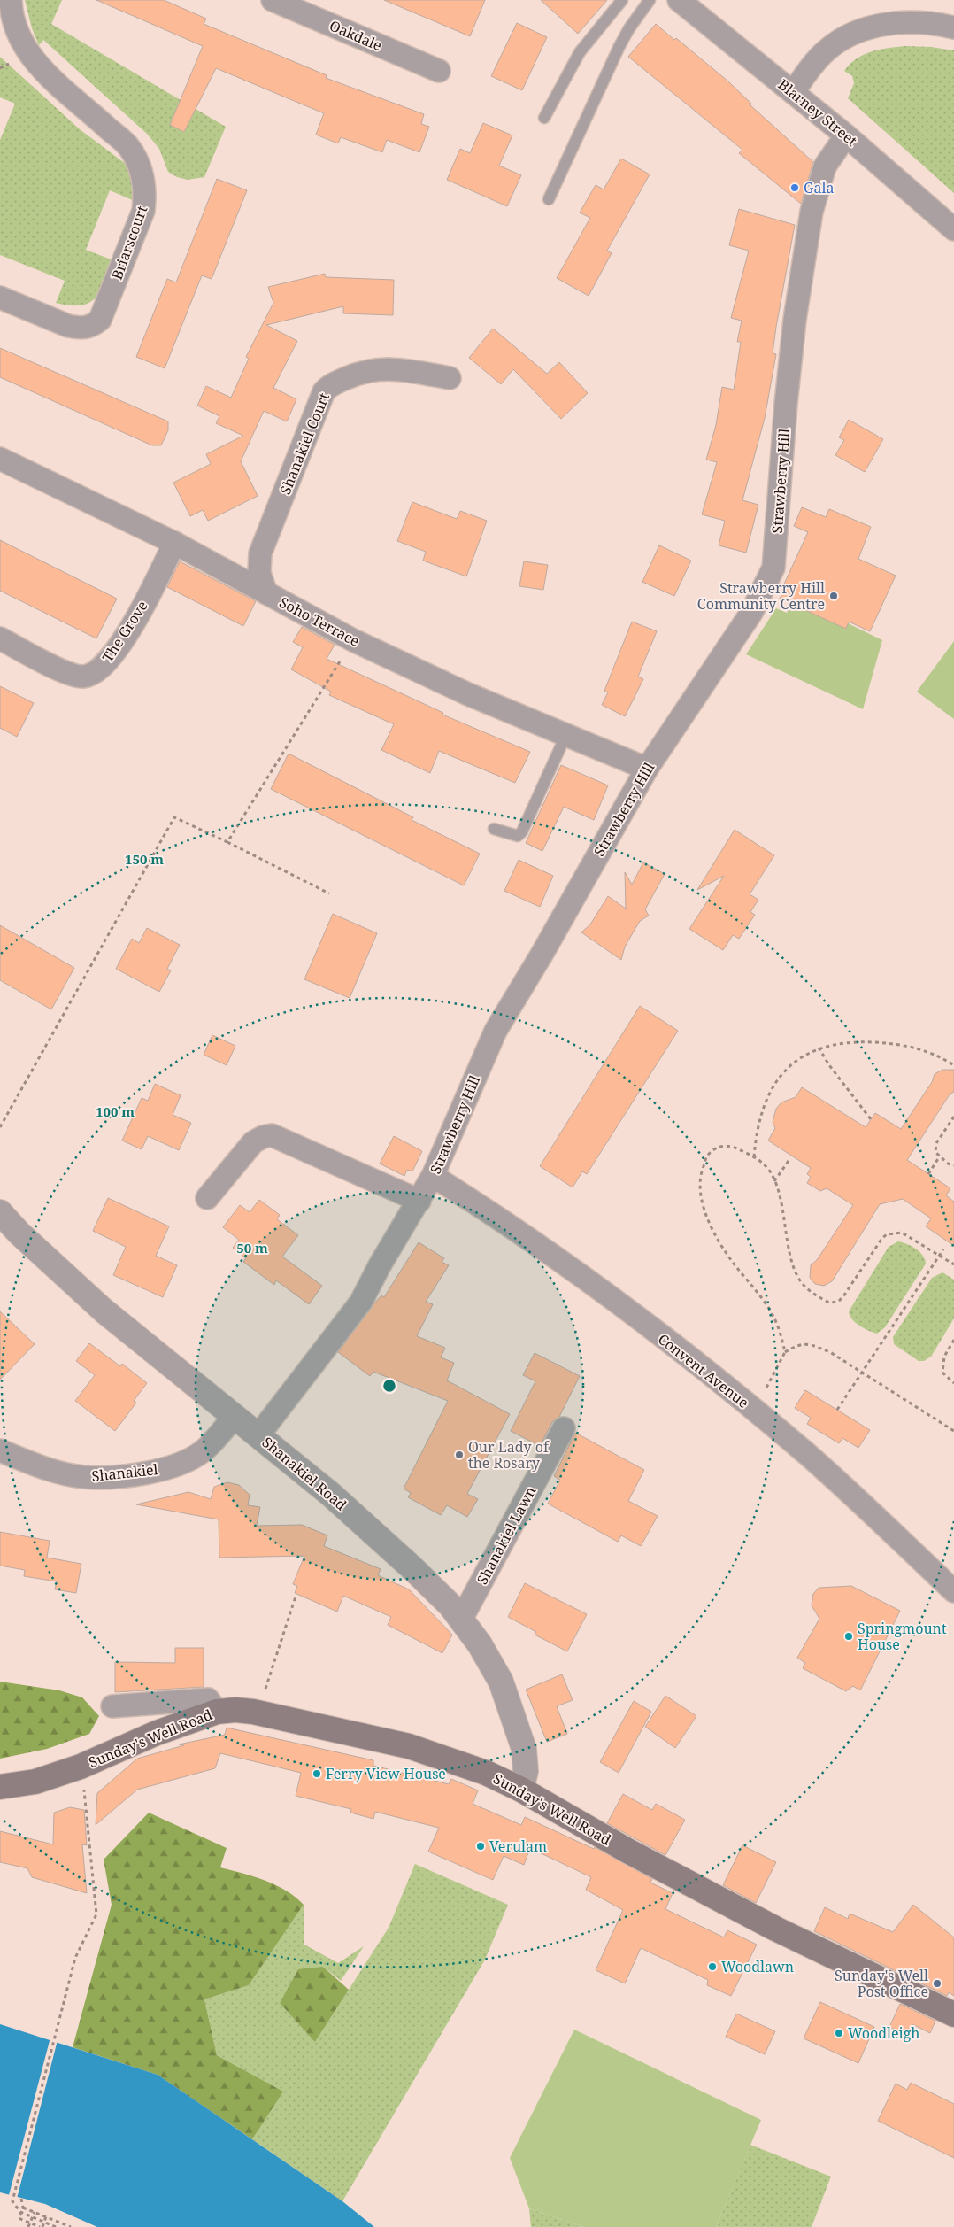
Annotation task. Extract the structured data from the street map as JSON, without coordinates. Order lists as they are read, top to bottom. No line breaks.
{"streets":{"main road":["Sunday's Well Road"],"street":["Oakdale","Blarney Street","Briarscourt","Shanakiel Court","Strawberry Hill","Soho Terrace","The Grove","Convent Avenue","Shanakiel","Shanakiel Road","Shanakiel Lawn"]},"crossings":[["Blarney Street","Strawberry Hill"],["Shanakiel Court","Soho Terrace"],["Strawberry Hill","Soho Terrace"],["Strawberry Hill","Convent Avenue"],["Strawberry Hill","Shanakiel Road"],["Soho Terrace","The Grove"],["Shanakiel","Shanakiel Road"],["Shanakiel Road","Shanakiel Lawn"],["Shanakiel Road","Sunday's Well Road"]],"places":["Gala","Strawberry Hill Community Centre","Our Lady of the Rosary","Springmount House","Ferry View House","Verulam","Woodlawn","Sunday's Well Post Office","Woodleigh"],"rings":["150 m","100 m","50 m"]}
